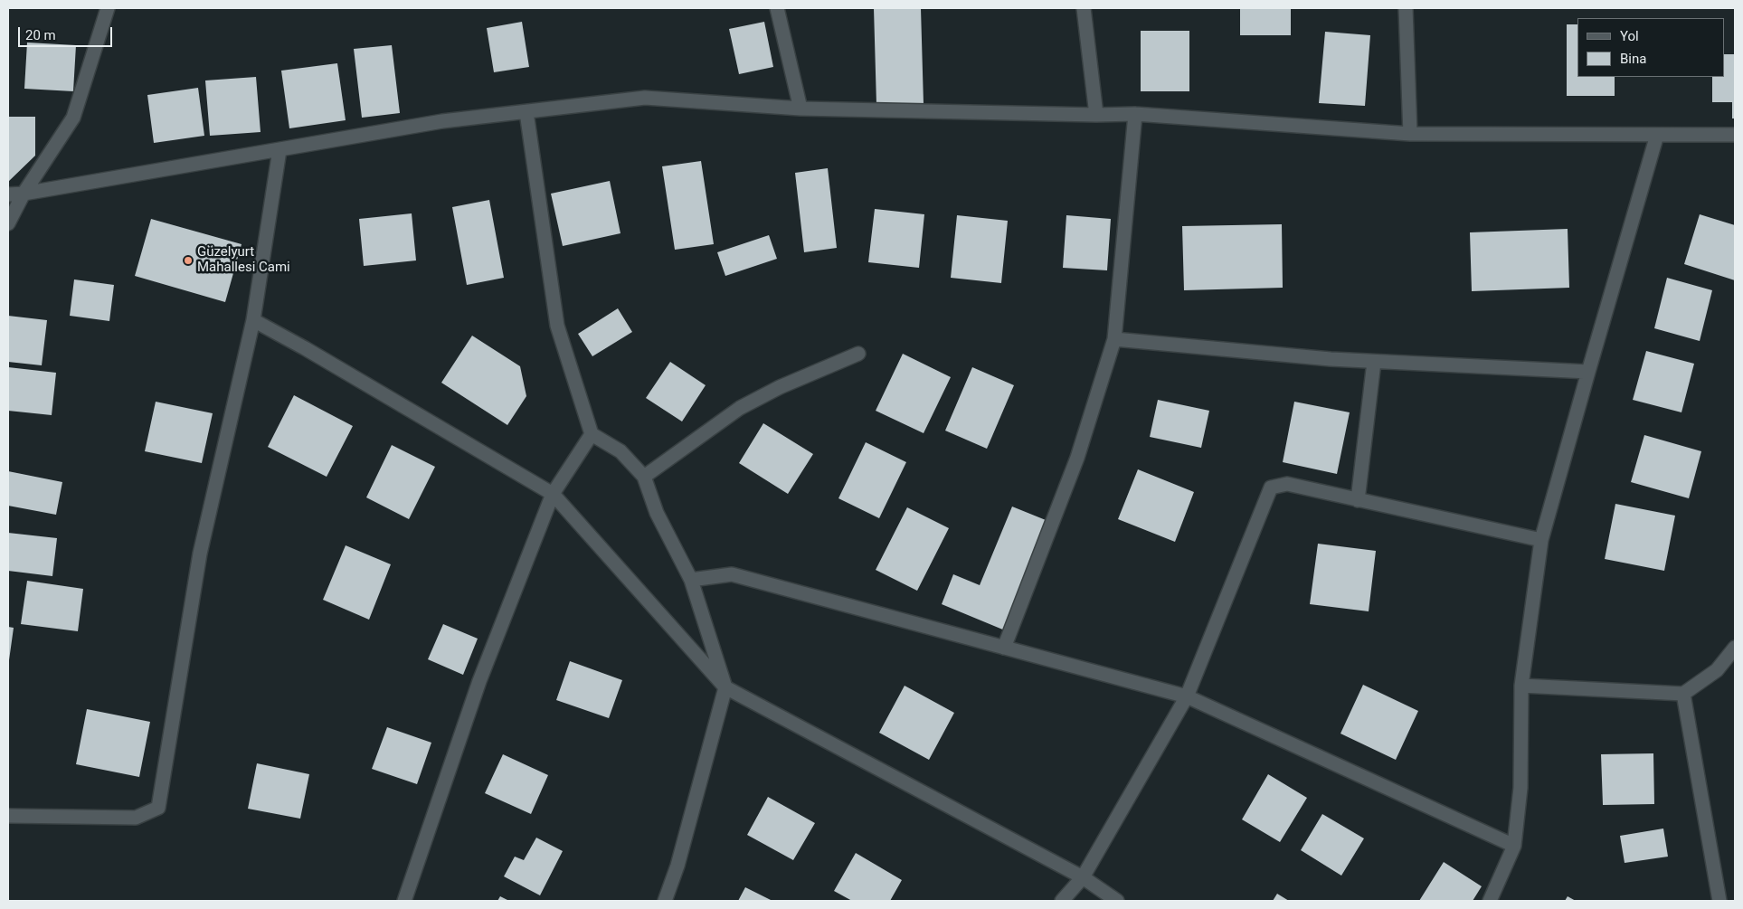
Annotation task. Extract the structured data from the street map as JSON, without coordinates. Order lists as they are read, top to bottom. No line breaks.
{"places":["Güzelyurt Mahallesi Cami"],"legend":["Yol","Bina"],"scale_bar":"20 m"}
